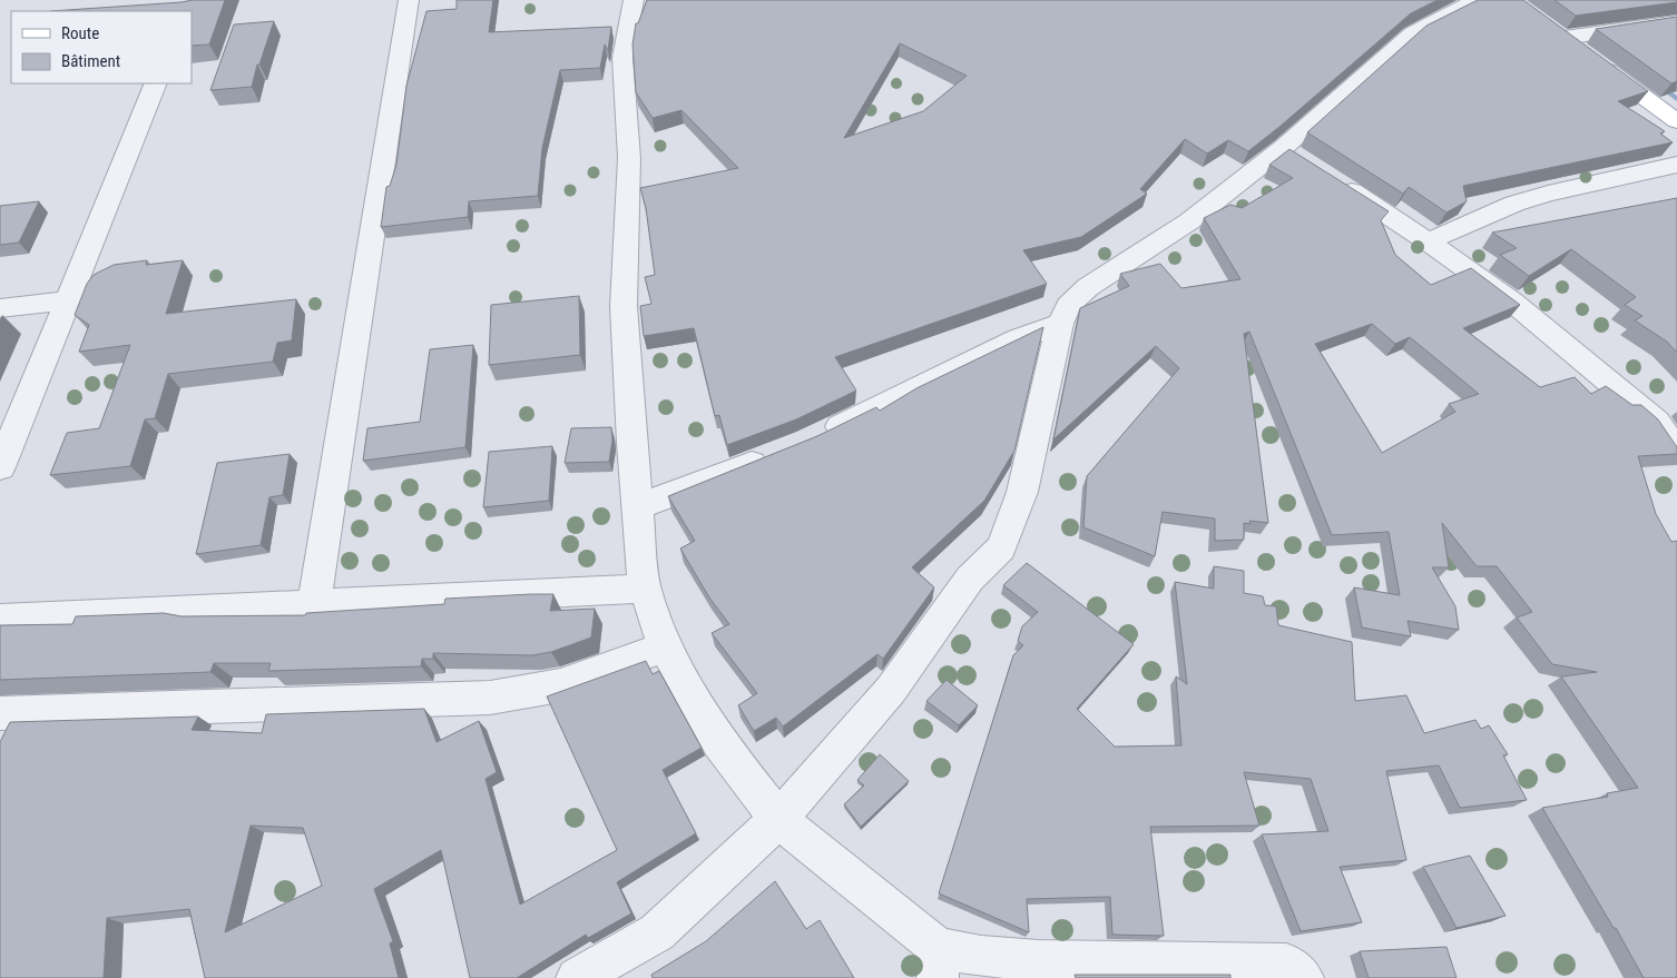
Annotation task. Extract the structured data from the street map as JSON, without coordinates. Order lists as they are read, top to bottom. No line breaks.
{"legend":["Route","Bâtiment"]}
